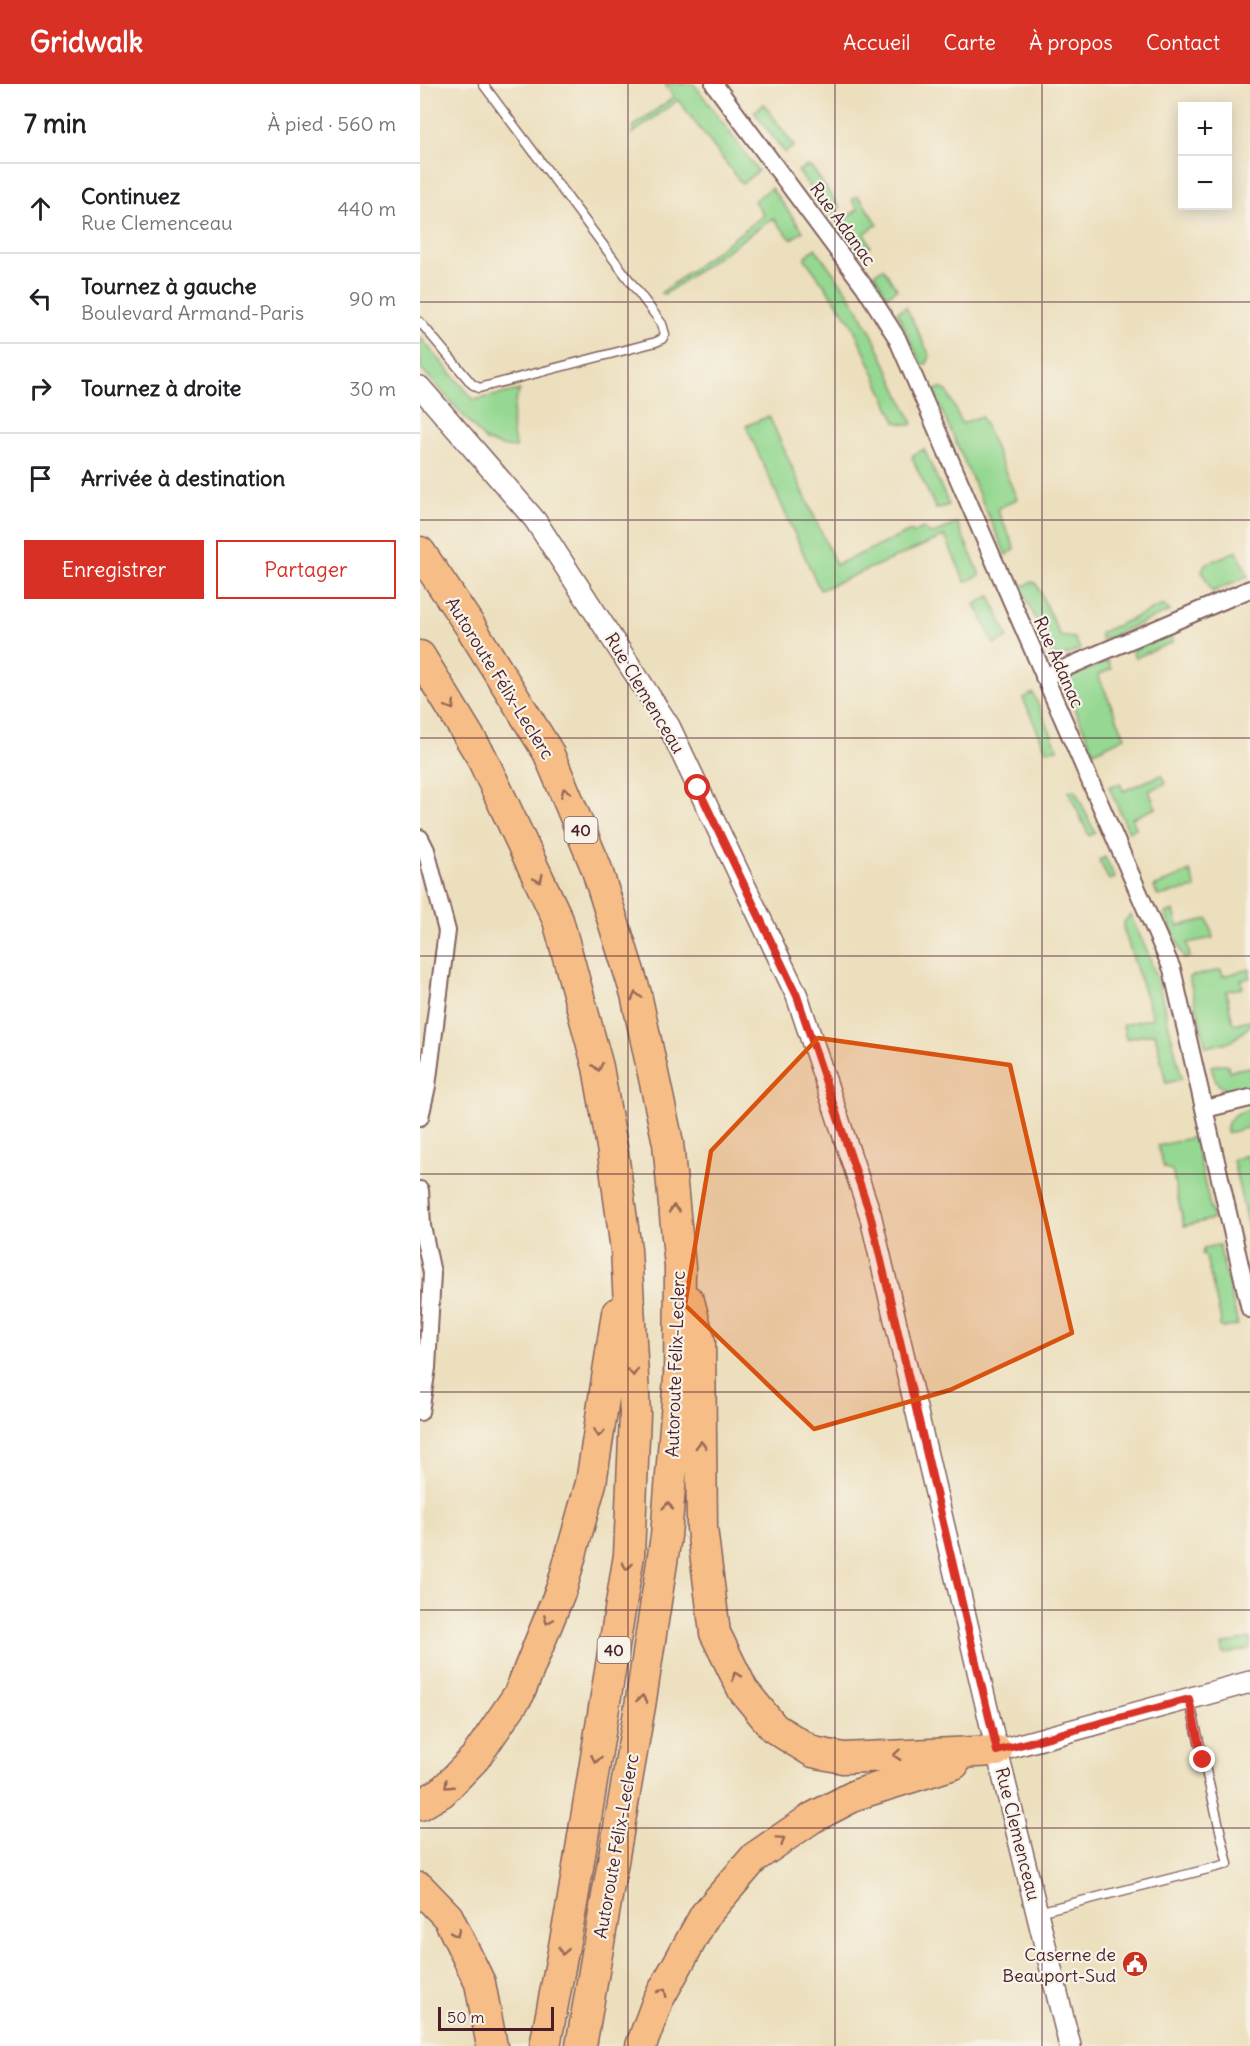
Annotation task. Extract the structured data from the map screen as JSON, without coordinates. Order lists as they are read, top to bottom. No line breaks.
{"streets":{"highway":["Autoroute Félix-Leclerc","40"],"street":["Rue Adanac","Rue Clemenceau"]},"places":{"public building":["Caserne de Beauport-Sud"]},"scale_bar":"50 m","page":{"header":"Gridwalk","nav":["Accueil","Carte","À propos","Contact"],"heading":["7 min","À pied · 560 m"],"map_buttons":["+","−"],"list":[["Continuez","Rue Clemenceau","440 m"],["Tournez à gauche","Boulevard Armand-Paris","90 m"],["Tournez à droite","30 m"],"Arrivée à destination"],"buttons":["Enregistrer","Partager"],"scale":"50 m"}}
